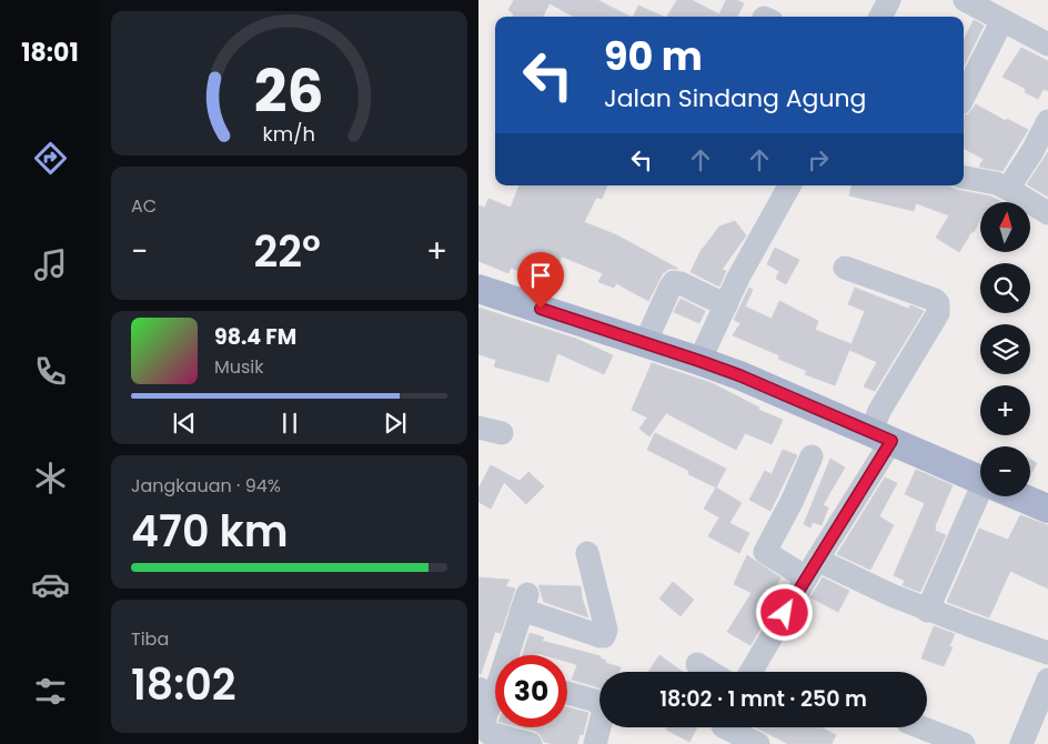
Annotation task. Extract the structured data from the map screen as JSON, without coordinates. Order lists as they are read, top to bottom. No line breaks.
{"north":"top","page":{"tabs":"18:01","turn":["90 m","Jalan Sindang Agung"],"tile":["AC",["Jangkauan · 94%","470 km"],["Tiba","18:02"]],"map_buttons":["+","−"],"heat":["−","22°","+"],"song":["98.4 FM","Musik"],"limit":"30","trip":"18:02 · 1 mnt · 250 m","gauge":["26","km/h"]}}
